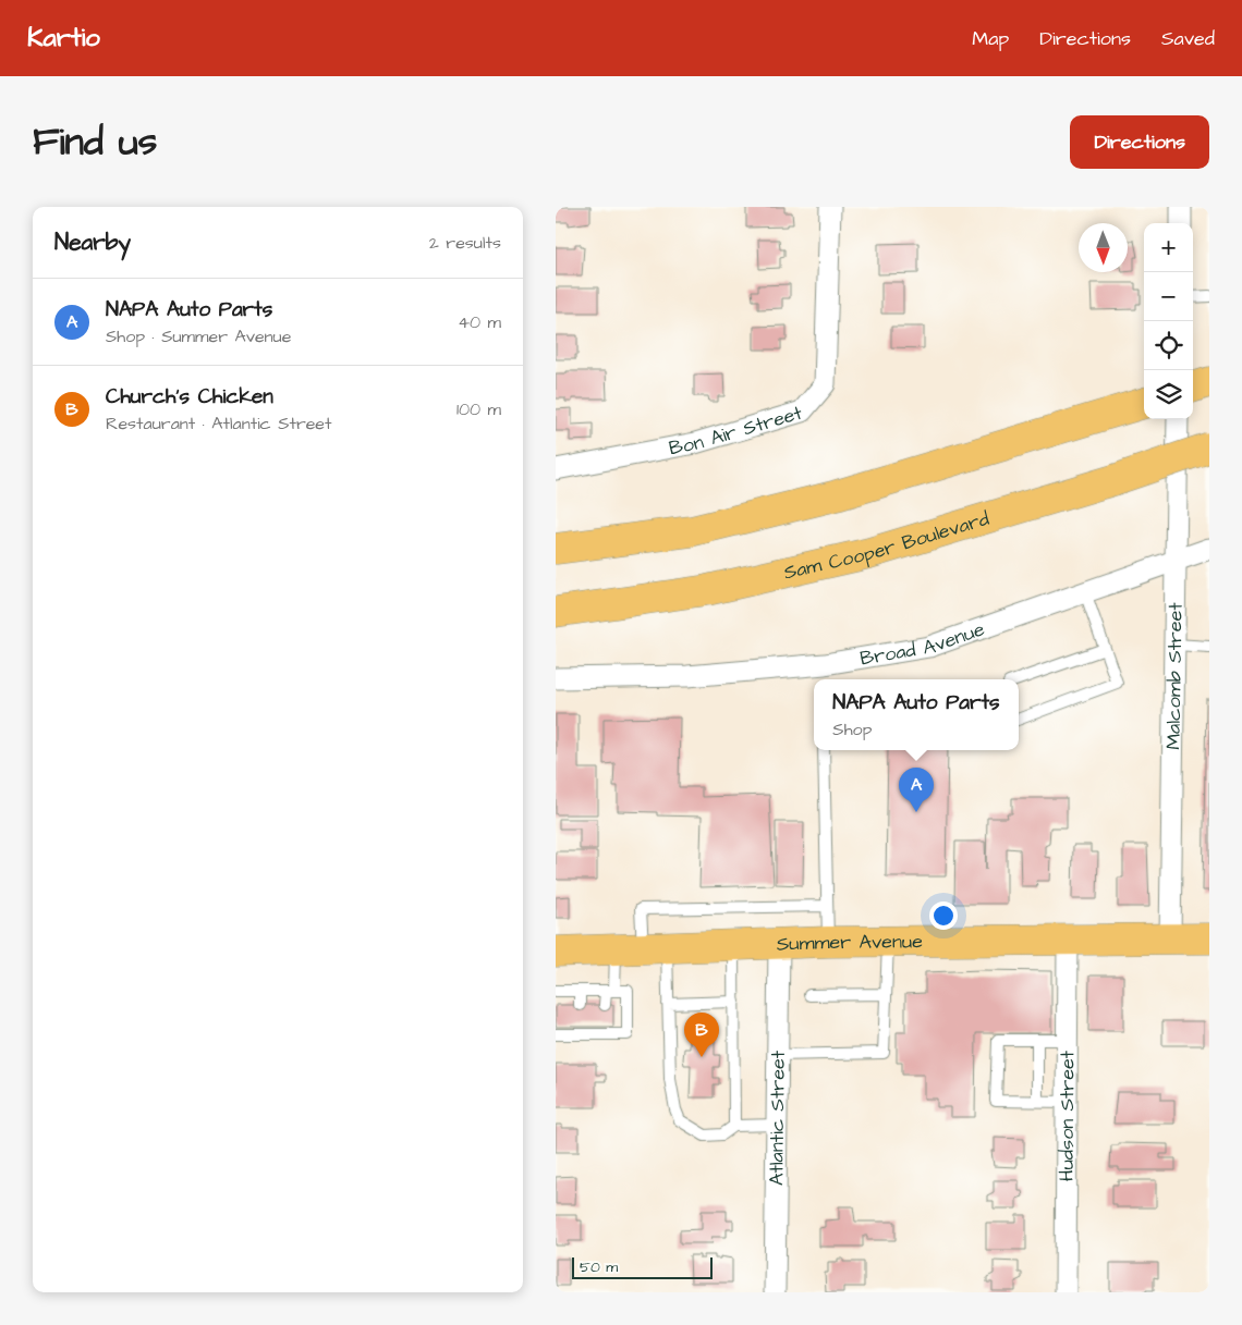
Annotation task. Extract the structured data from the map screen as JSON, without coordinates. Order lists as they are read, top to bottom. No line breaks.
{"streets":{"main road":["Sam Cooper Boulevard","Summer Avenue"],"street":["Bon Air Street","Broad Avenue","Malcomb Street","Hudson Street","Atlantic Street"]},"crossings":[["Broad Avenue","Malcomb Street"],["Malcomb Street","Summer Avenue"],["Summer Avenue","Hudson Street"],["Summer Avenue","Atlantic Street"]],"scale_bar":"50 m","north":"bottom","page":{"header":"Kartio","nav":["Map","Directions","Saved"],"title":"Find us","buttons":"Directions","heading":["Nearby","2 results"],"map_buttons":["+","−"],"list":[{"mark":"A","name":"NAPA Auto Parts","note":"Shop · Summer Avenue","value":"40 m"},{"mark":"B","name":"Church's Chicken","note":"Restaurant · Atlantic Street","value":"100 m"}],"popup":["NAPA Auto Parts","Shop"],"pins":["A","B"],"scale":"50 m"}}
